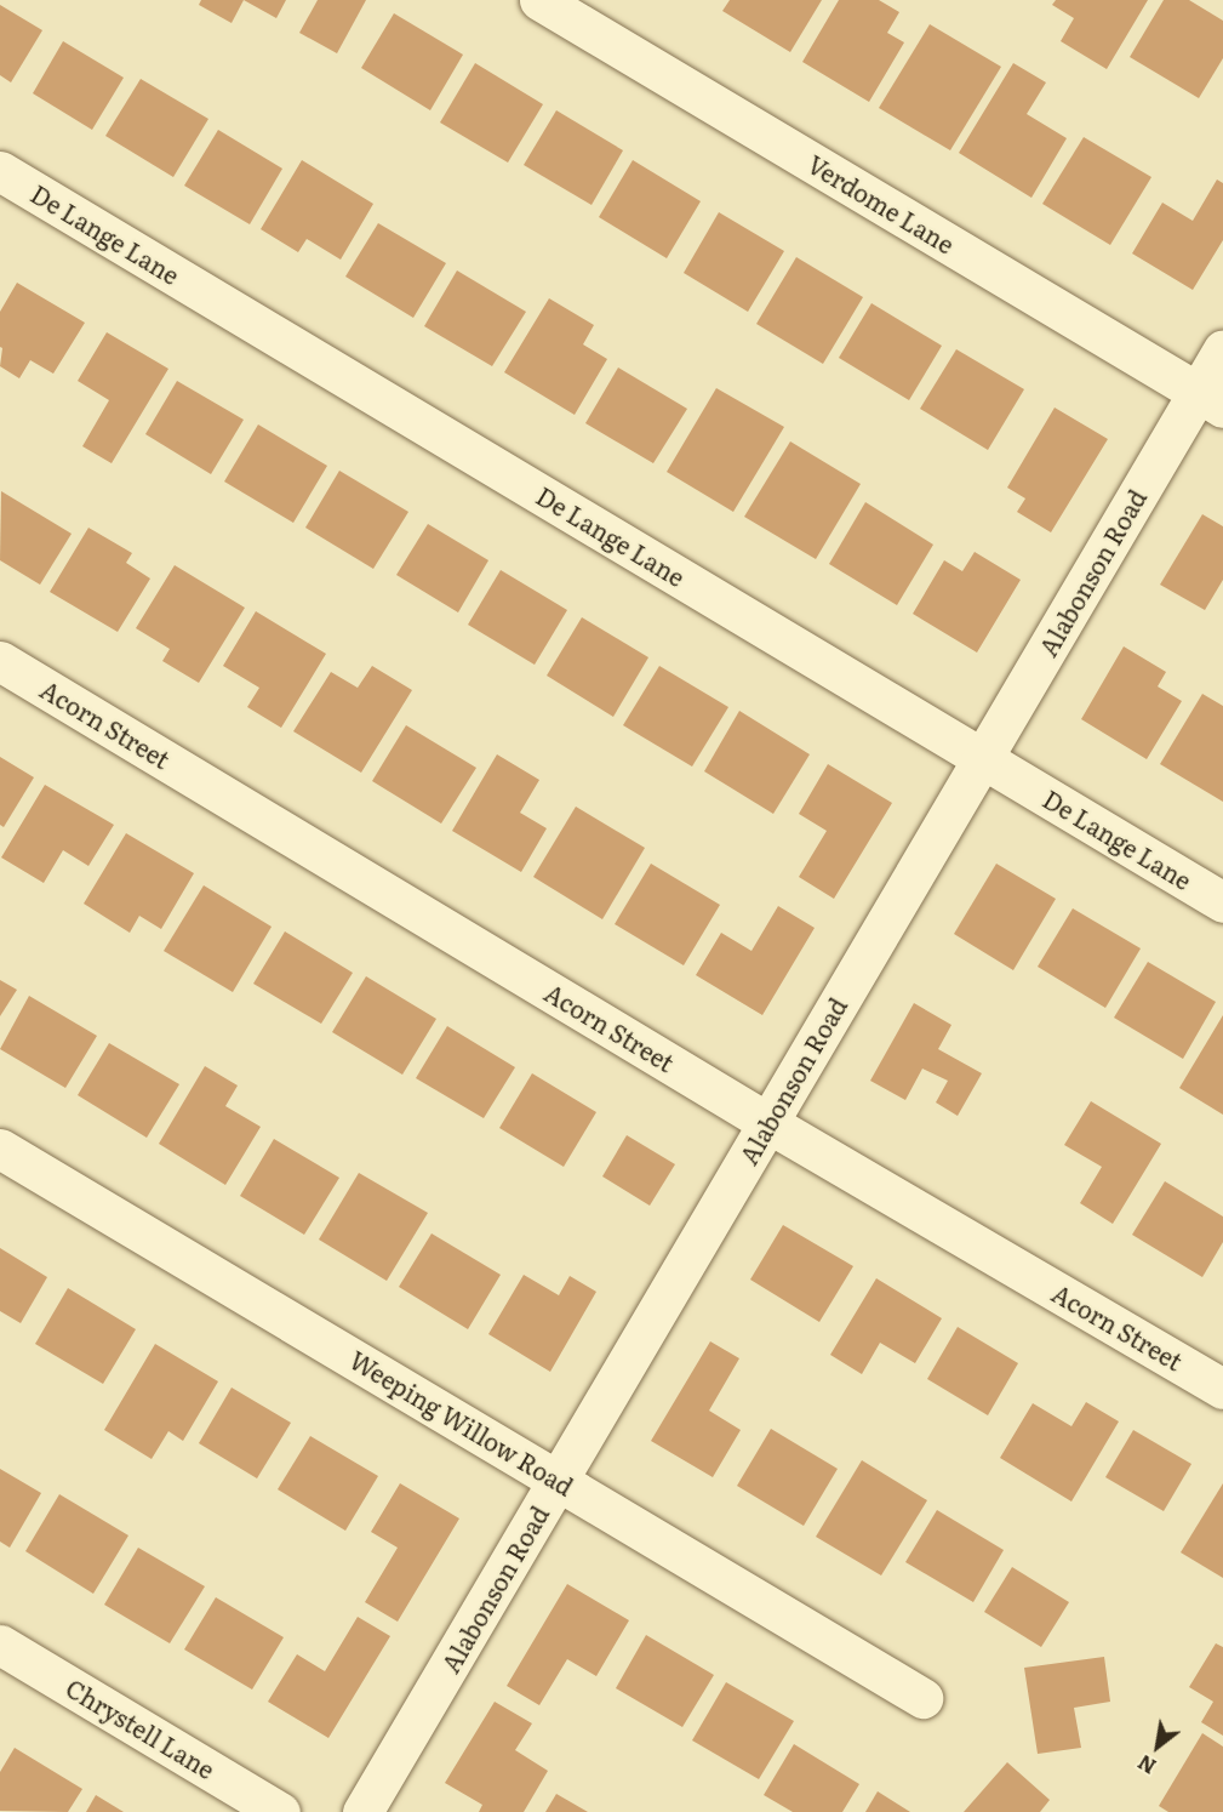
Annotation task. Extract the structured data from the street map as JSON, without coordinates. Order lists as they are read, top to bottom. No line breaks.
{"streets":{"street":["Verdome Lane","De Lange Lane","Alabonson Road","Acorn Street","Weeping Willow Road","Chrystell Lane"]},"crossings":[["Verdome Lane","Alabonson Road"],["De Lange Lane","Alabonson Road"],["Alabonson Road","Acorn Street"],["Alabonson Road","Weeping Willow Road"]],"north":"bottom left"}
